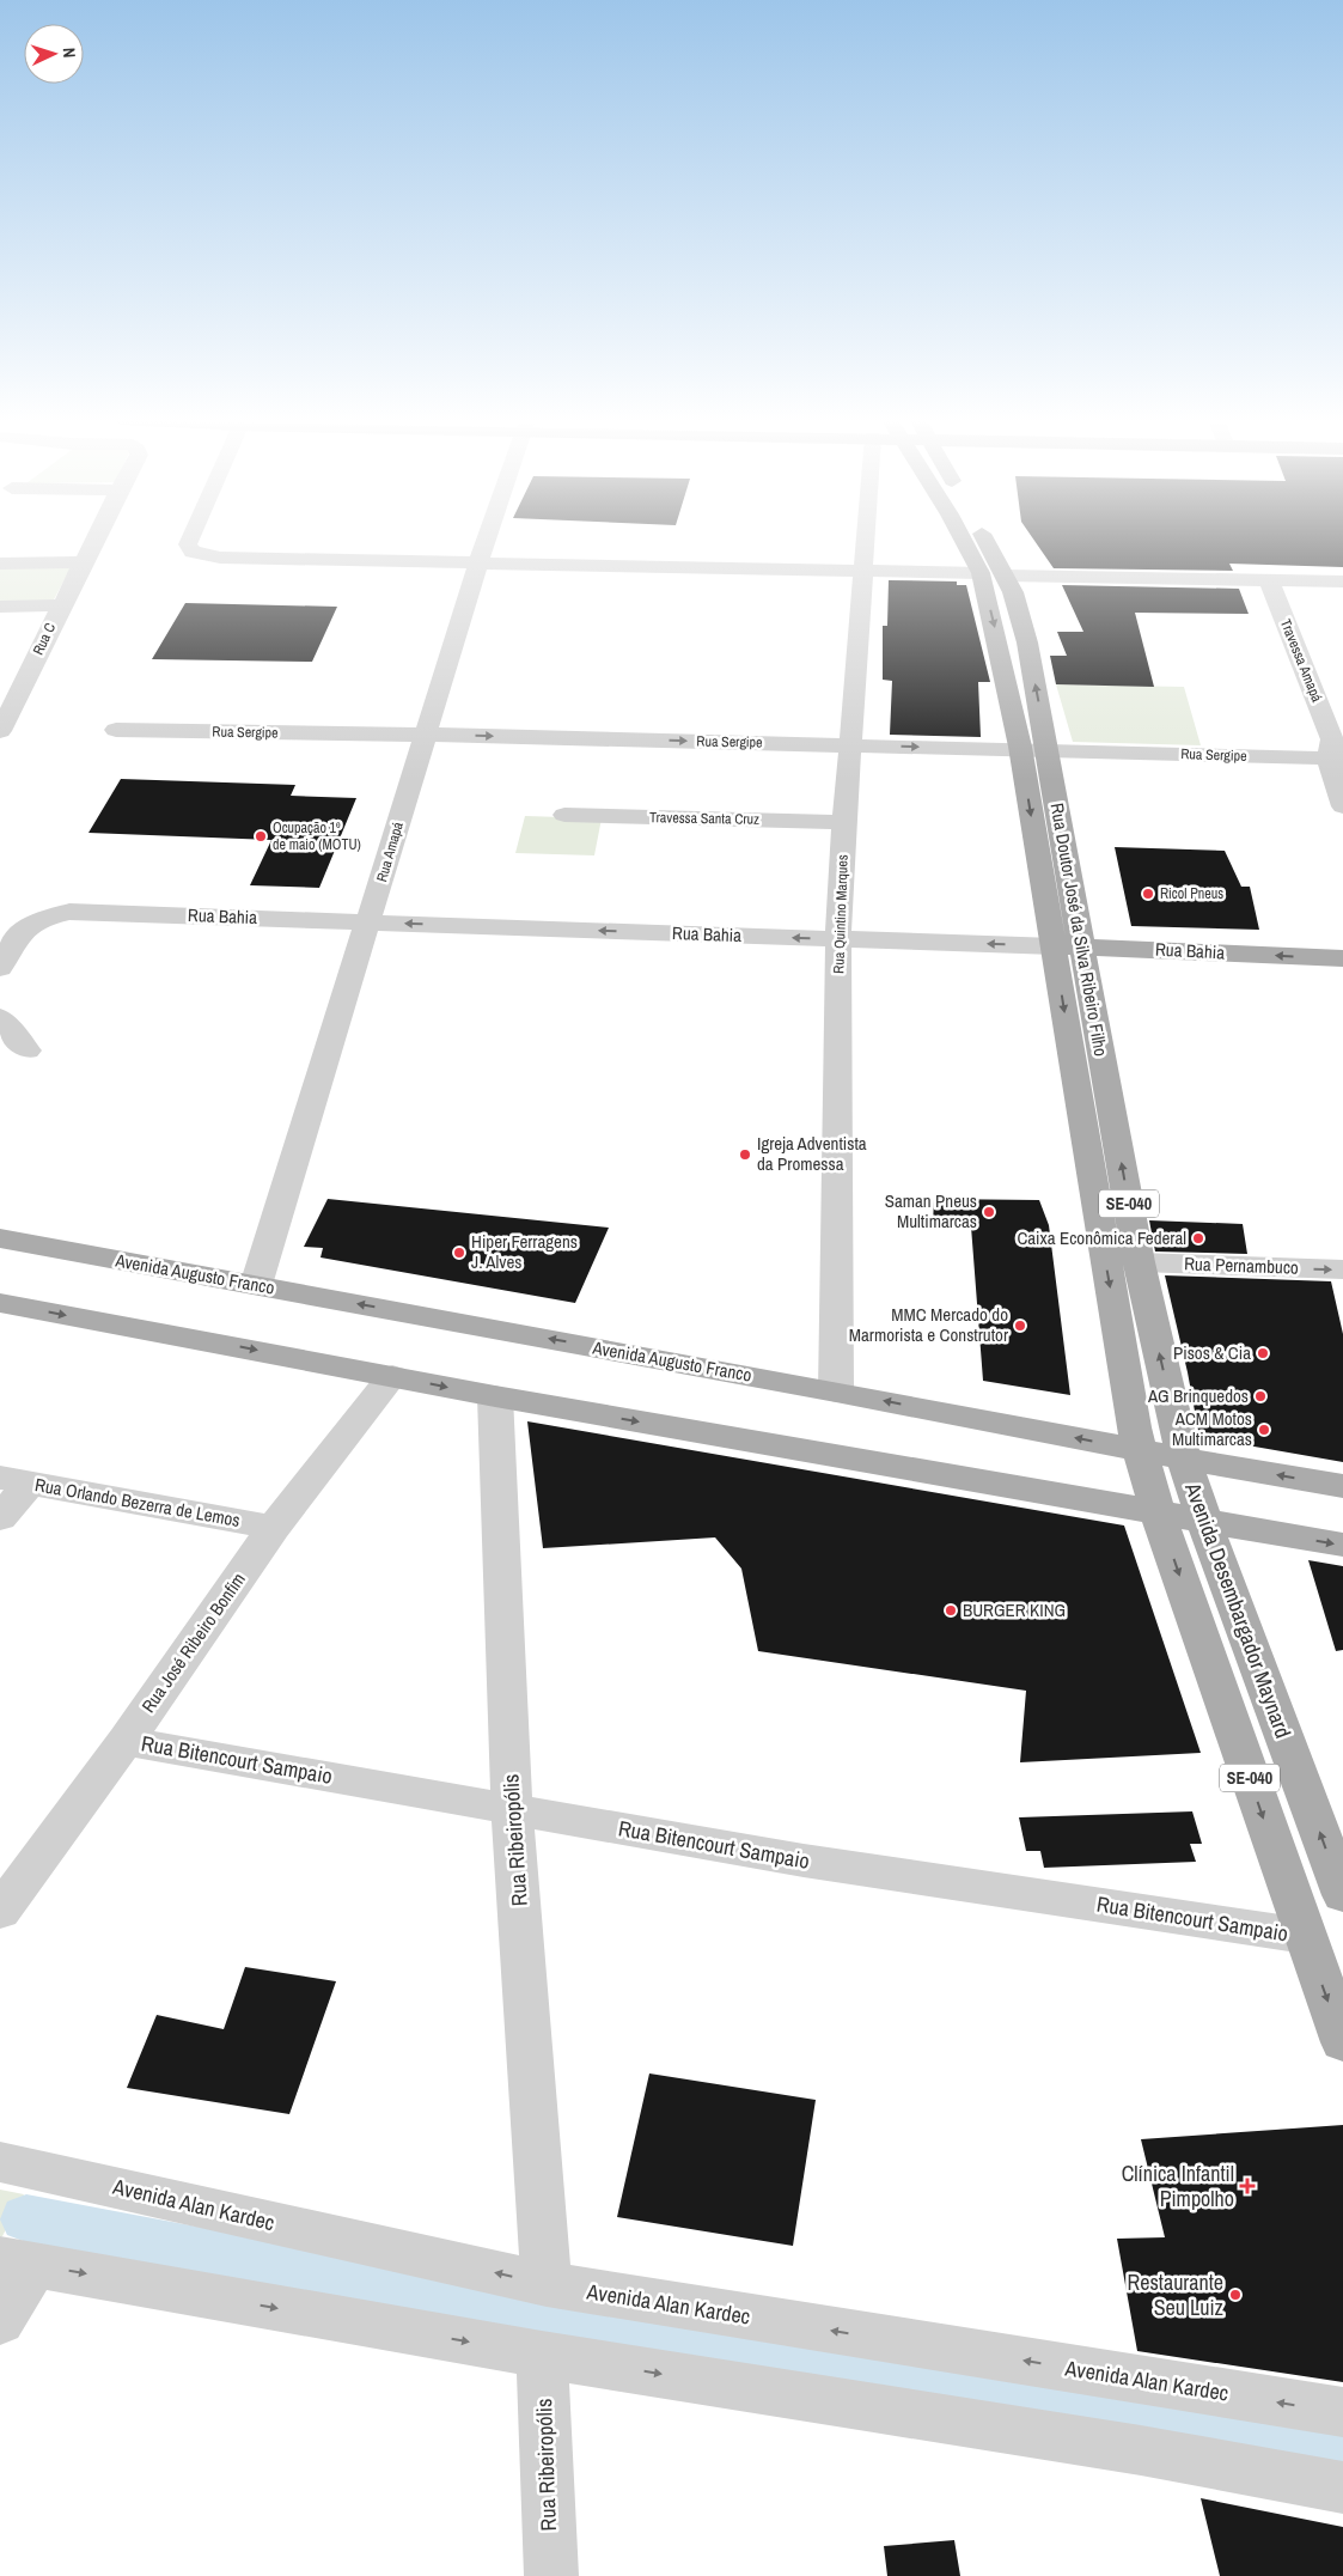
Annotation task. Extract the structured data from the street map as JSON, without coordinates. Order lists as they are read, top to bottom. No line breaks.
{"streets":{"main road":["Rua Bahia","Rua Doutor José da Silva Ribeiro Filho","SE-040","Avenida Augusto Franco","Avenida Desembargador Maynard"],"street":["Rua C","Travessa Amapá","Rua Sergipe","Travessa Santa Cruz","Rua Amapá","Rua Quintino Marques","Rua Pernambuco","Rua Orlando Bezerra de Lemos","Rua José Ribeiro Bonfim","Rua Bitencourt Sampaio","Rua Ribeiropólis","Avenida Alan Kardec"]},"crossings":[["Travessa Amapá","Rua Sergipe"],["Rua Sergipe","Rua Amapá"],["Rua Sergipe","Rua Quintino Marques"],["Rua Sergipe","Rua Doutor José da Silva Ribeiro Filho"],["Travessa Santa Cruz","Rua Quintino Marques"],["Rua Amapá","Rua Bahia"],["Rua Amapá","Avenida Augusto Franco"],["Rua Quintino Marques","Rua Bahia"],["Rua Quintino Marques","Avenida Augusto Franco"],["Rua Bahia","Rua Doutor José da Silva Ribeiro Filho"],["Rua Doutor José da Silva Ribeiro Filho","SE-040"],["Rua Doutor José da Silva Ribeiro Filho","Rua Pernambuco"],["Rua Doutor José da Silva Ribeiro Filho","Avenida Augusto Franco"],["Rua Doutor José da Silva Ribeiro Filho","Avenida Desembargador Maynard"],["SE-040","Avenida Augusto Franco"],["SE-040","Rua Bitencourt Sampaio"],["Avenida Augusto Franco","Avenida Desembargador Maynard"],["Rua Orlando Bezerra de Lemos","Rua José Ribeiro Bonfim"],["Rua José Ribeiro Bonfim","Rua Bitencourt Sampaio"],["Rua Bitencourt Sampaio","Rua Ribeiropólis"],["Rua Ribeiropólis","Avenida Alan Kardec"]],"one_way":["Rua Bahia","Rua Pernambuco"],"places":{"other":["Ocupação 1º de maio (MOTU)","Ricol Pneus","Igreja Adventista da Promessa","Saman Pneus Multimarcas","Caixa Econômica Federal","Hiper Ferragens J. Alves","MMC Mercado do Marmorista e Construtor","Pisos & Cia","AG Brinquedos","ACM Motos Multimarcas","BURGER KING","Restaurante Seu Luiz"],"health":["Clínica Infantil Pimpolho"]},"north":"right"}
